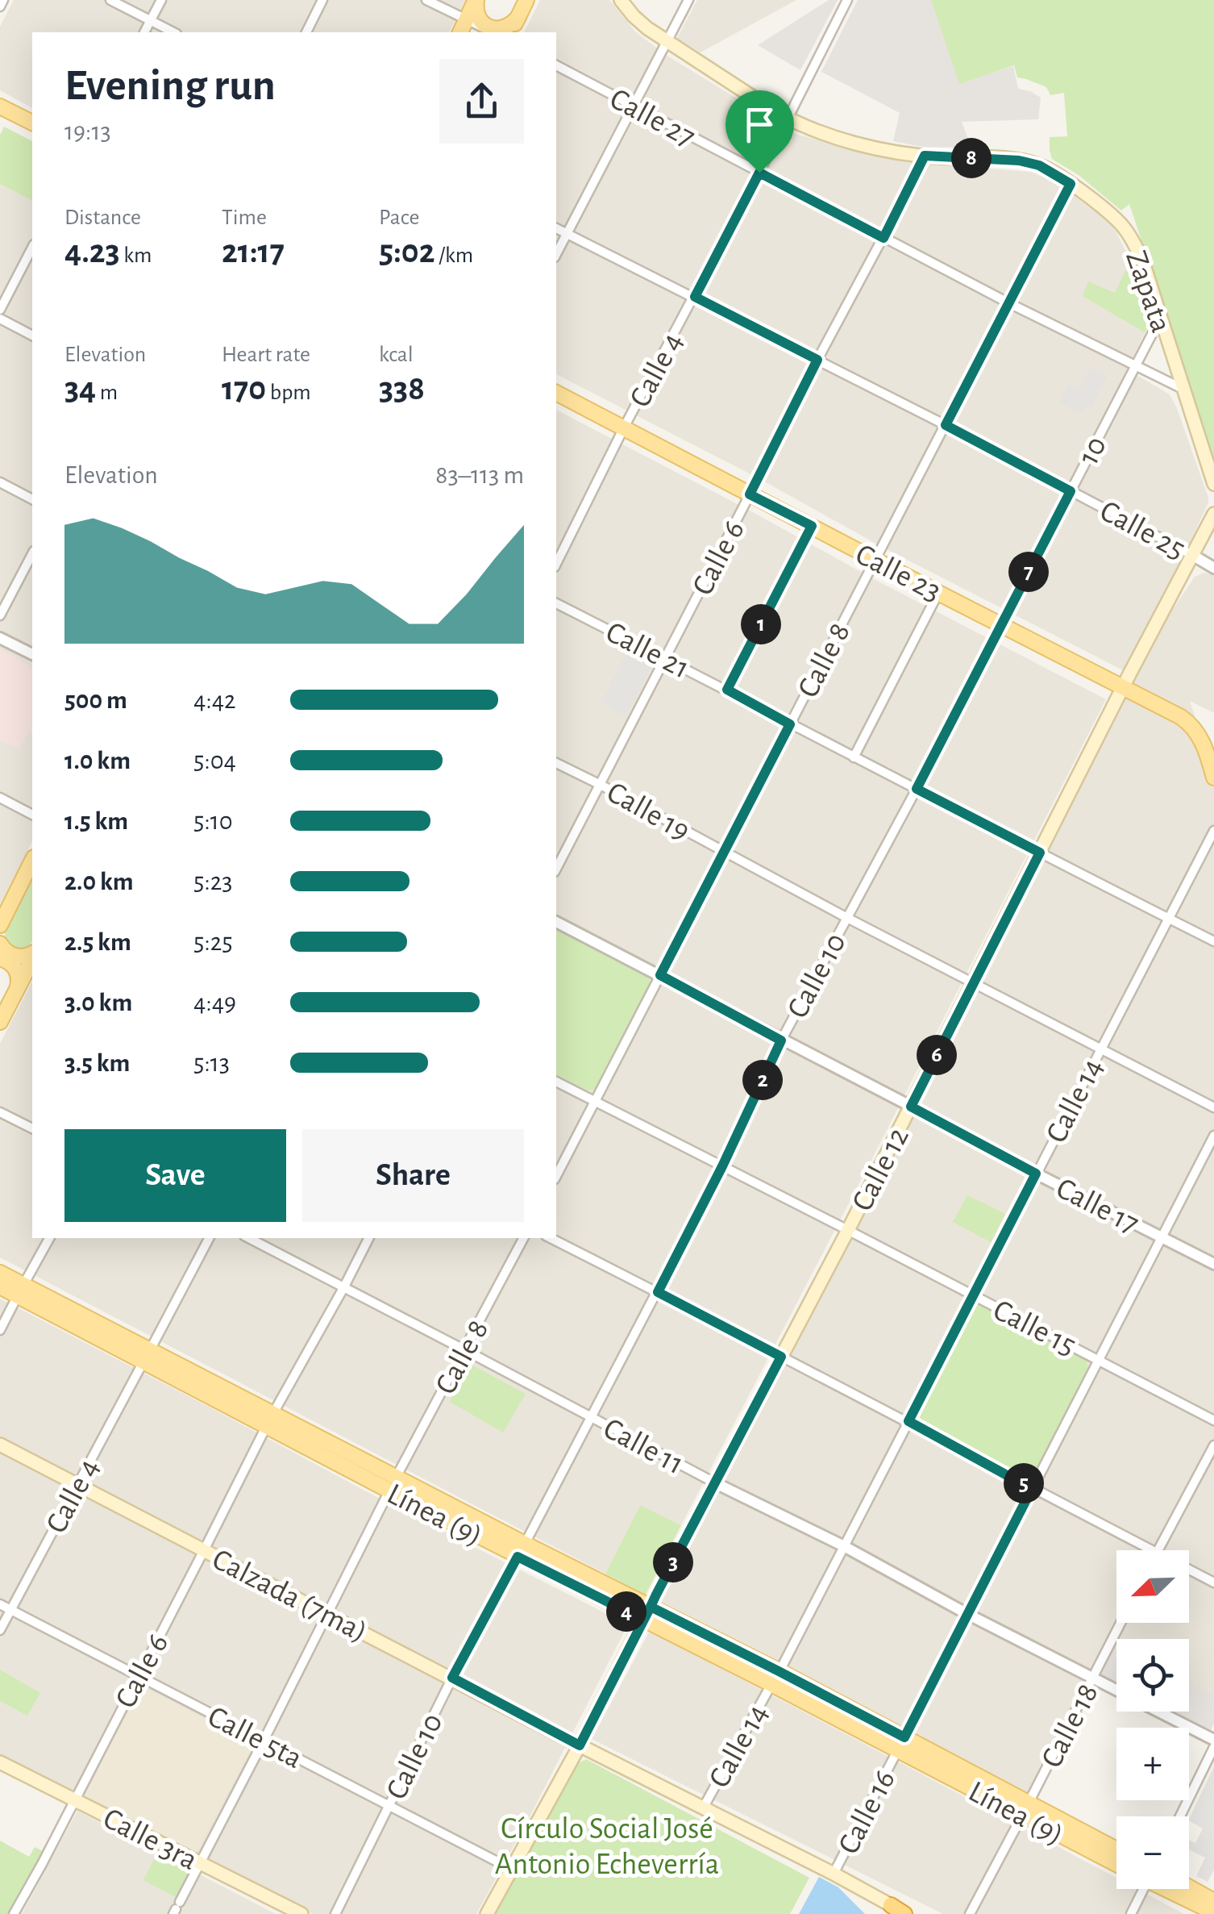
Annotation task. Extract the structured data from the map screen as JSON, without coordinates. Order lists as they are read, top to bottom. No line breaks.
{"streets":{"main road":["Zapata","Calle 23","Calle 12","Línea (9)","Calzada (7ma)","Calle 3ra"],"street":["Calle 27","Calle 4","10","Calle 25","Calle 6","Calle 21","Calle 8","Calle 19","Calle 10","Calle 14","Calle 17","Calle 15","Calle 11","Calle 18","Calle 5ta","Calle 16"]},"crossings":[["Calle 27","Zapata"],["Calle 27","Calle 4"],["Calle 27","10"],["Calle 27","Calle 6"],["Calle 27","Calle 8"],["Zapata","Calle 4"],["Zapata","10"],["Zapata","Calle 6"],["Zapata","Calle 8"],["Calle 4","Calle 25"],["Calle 4","Calle 23"],["Calle 4","Línea (9)"],["Calle 4","Calzada (7ma)"],["Calle 4","Calle 5ta"],["10","Calle 25"],["10","Calle 23"],["10","Calle 10"],["Calle 25","Calle 6"],["Calle 25","Calle 8"],["Calle 25","Calle 12"],["Calle 6","Calle 23"],["Calle 6","Calle 21"],["Calle 6","Calle 19"],["Calle 6","Calle 11"],["Calle 6","Línea (9)"],["Calle 6","Calzada (7ma)"],["Calle 6","Calle 5ta"],["Calle 6","Calle 3ra"],["Calle 23","Calle 8"],["Calle 23","Calle 10"],["Calle 23","Calle 12"],["Calle 21","Calle 8"],["Calle 21","Calle 10"],["Calle 21","Calle 14"],["Calle 21","Calle 12"],["Calle 8","Calle 19"],["Calle 8","Calle 17"],["Calle 8","Calle 15"],["Calle 8","Calle 11"],["Calle 8","Línea (9)"],["Calle 8","Calzada (7ma)"],["Calle 8","Calle 5ta"],["Calle 8","Calle 3ra"],["Calle 19","Calle 10"],["Calle 19","Calle 14"],["Calle 19","Calle 12"],["Calle 10","Calle 17"],["Calle 10","Calle 15"],["Calle 10","Calle 11"],["Calle 10","Línea (9)"],["Calle 10","Calzada (7ma)"],["Calle 10","Calle 5ta"],["Calle 14","Calle 17"],["Calle 14","Calle 15"],["Calle 14","Calle 11"],["Calle 14","Línea (9)"],["Calle 14","Calzada (7ma)"],["Calle 12","Calle 17"],["Calle 12","Calle 15"],["Calle 12","Calle 11"],["Calle 12","Línea (9)"],["Calle 12","Calzada (7ma)"],["Calle 12","Calle 5ta"],["Calle 17","Calle 16"],["Calle 15","Calle 16"],["Calle 11","Calle 18"],["Calle 11","Calle 16"],["Línea (9)","Calle 18"],["Línea (9)","Calle 16"]],"parks":["Círculo Social José Antonio Echeverría"],"north":"bottom left","page":{"heading":["Evening run","19:13"],"pins":["8","7","1","6","2","5","3","4"],"stats":[["Distance","4.23 km"],["Time","21:17"],["Pace","5:02 /km"],["Elevation","34 m"],["Heart rate","170 bpm"],["kcal","338"]],"chart":["Elevation","83–113 m"],"list":[{"name":"500 m","note":"4:42"},{"name":"1.0 km","note":"5:04"},{"name":"1.5 km","note":"5:10"},{"name":"2.0 km","note":"5:23"},{"name":"2.5 km","note":"5:25"},{"name":"3.0 km","note":"4:49"},{"name":"3.5 km","note":"5:13"}],"buttons":["Save","Share"],"map_buttons":["+","−"]}}
